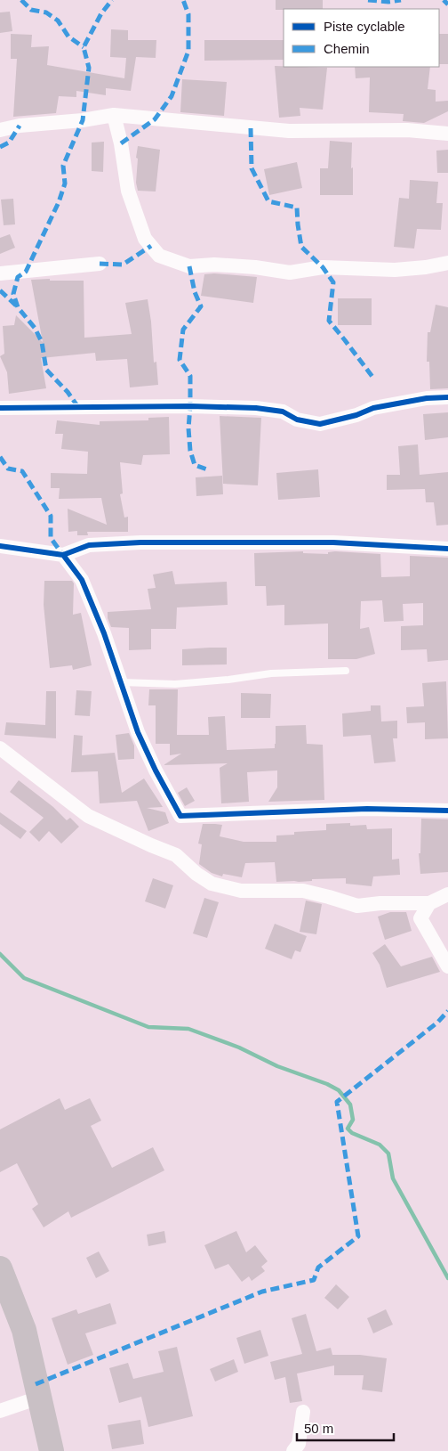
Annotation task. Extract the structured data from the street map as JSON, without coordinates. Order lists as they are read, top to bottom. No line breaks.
{"legend":["Piste cyclable","Chemin"],"scale_bar":"50 m"}
